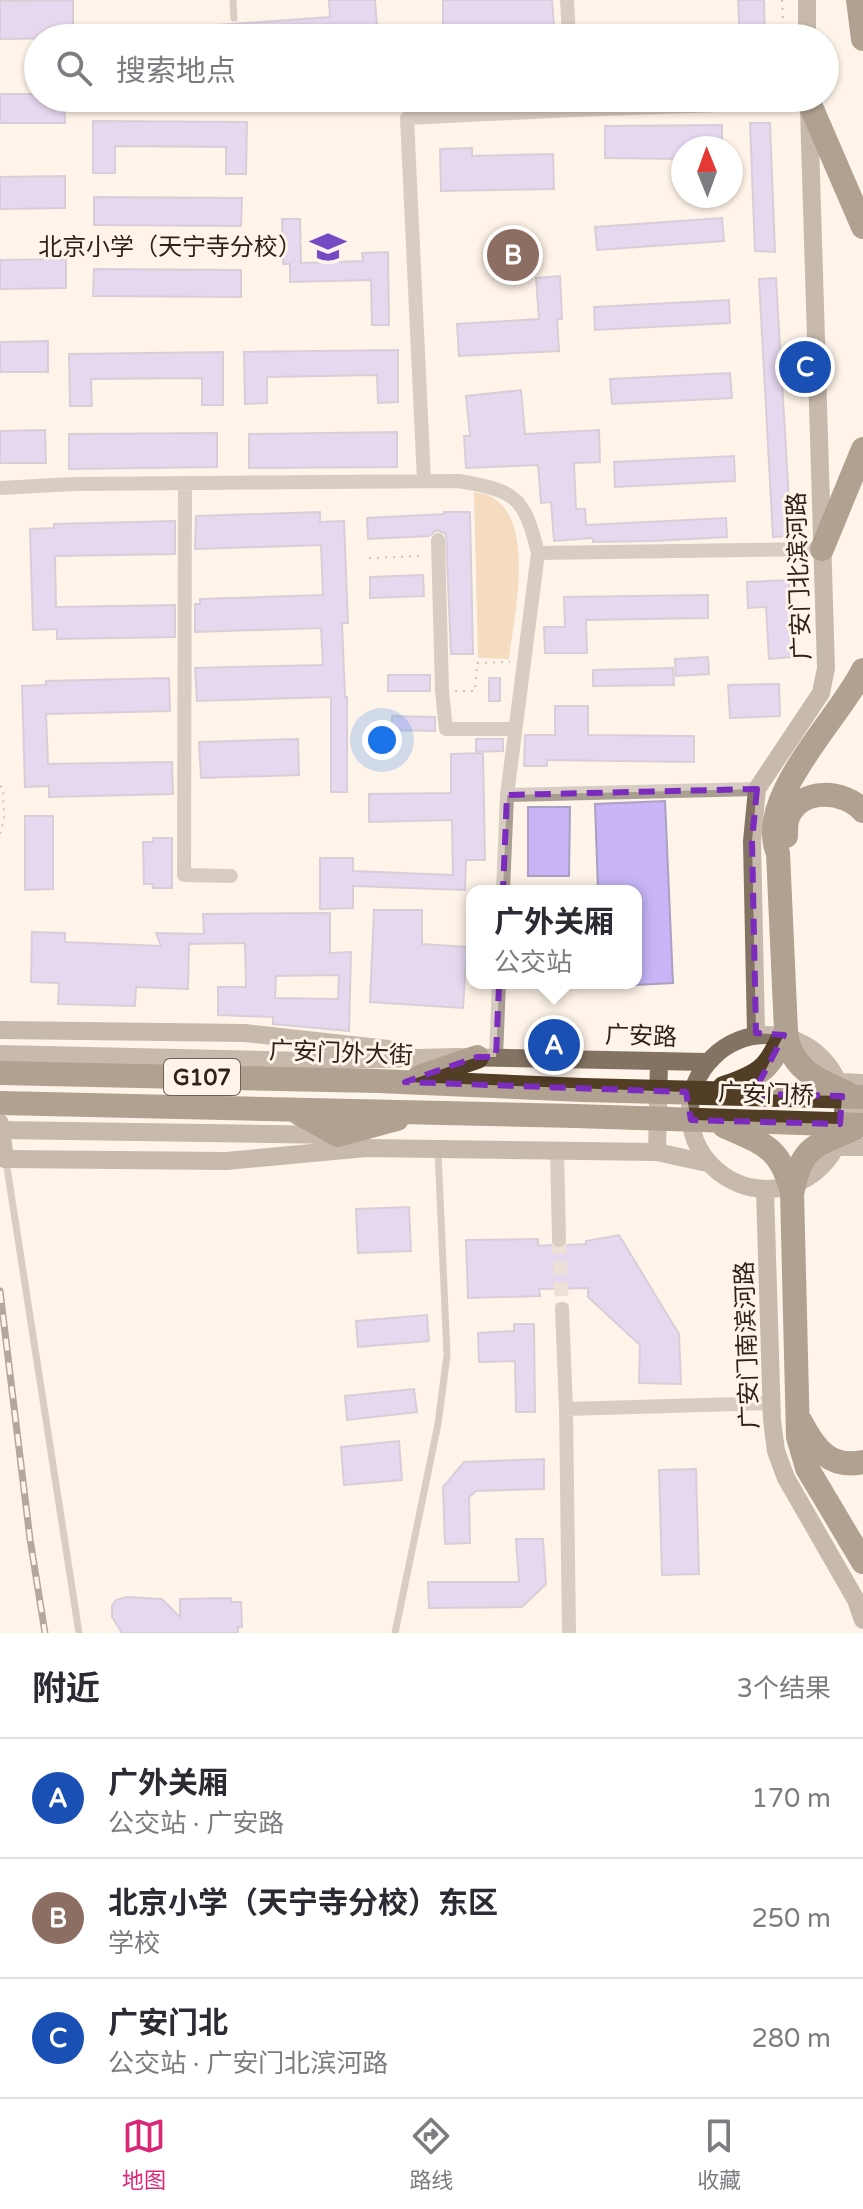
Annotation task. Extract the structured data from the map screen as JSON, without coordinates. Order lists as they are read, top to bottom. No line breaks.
{"streets":{"highway":["广安门外大街","G107","广安门桥"],"street":["广安门北滨河路","广安路","广安门南滨河路"]},"crossings":[["广安门北滨河路","广安门桥"],["广安路","广安门外大街"],["广安路","广安门桥"],["广安门外大街","广安门桥"],["G107","广安门桥"]],"places":{"school or university":["北京小学（天宁寺分校）"]},"north":"top","page":{"search":"搜索地点","pins":["B","C","A"],"popup":["广外关厢","公交站"],"heading":["附近","3个结果"],"list":[{"mark":"A","name":"广外关厢","note":"公交站 · 广安路","value":"170 m"},{"mark":"B","name":"北京小学（天宁寺分校）东区","note":"学校","value":"250 m"},{"mark":"C","name":"广安门北","note":"公交站 · 广安门北滨河路","value":"280 m"}],"nav":["地图","路线","收藏"]}}
